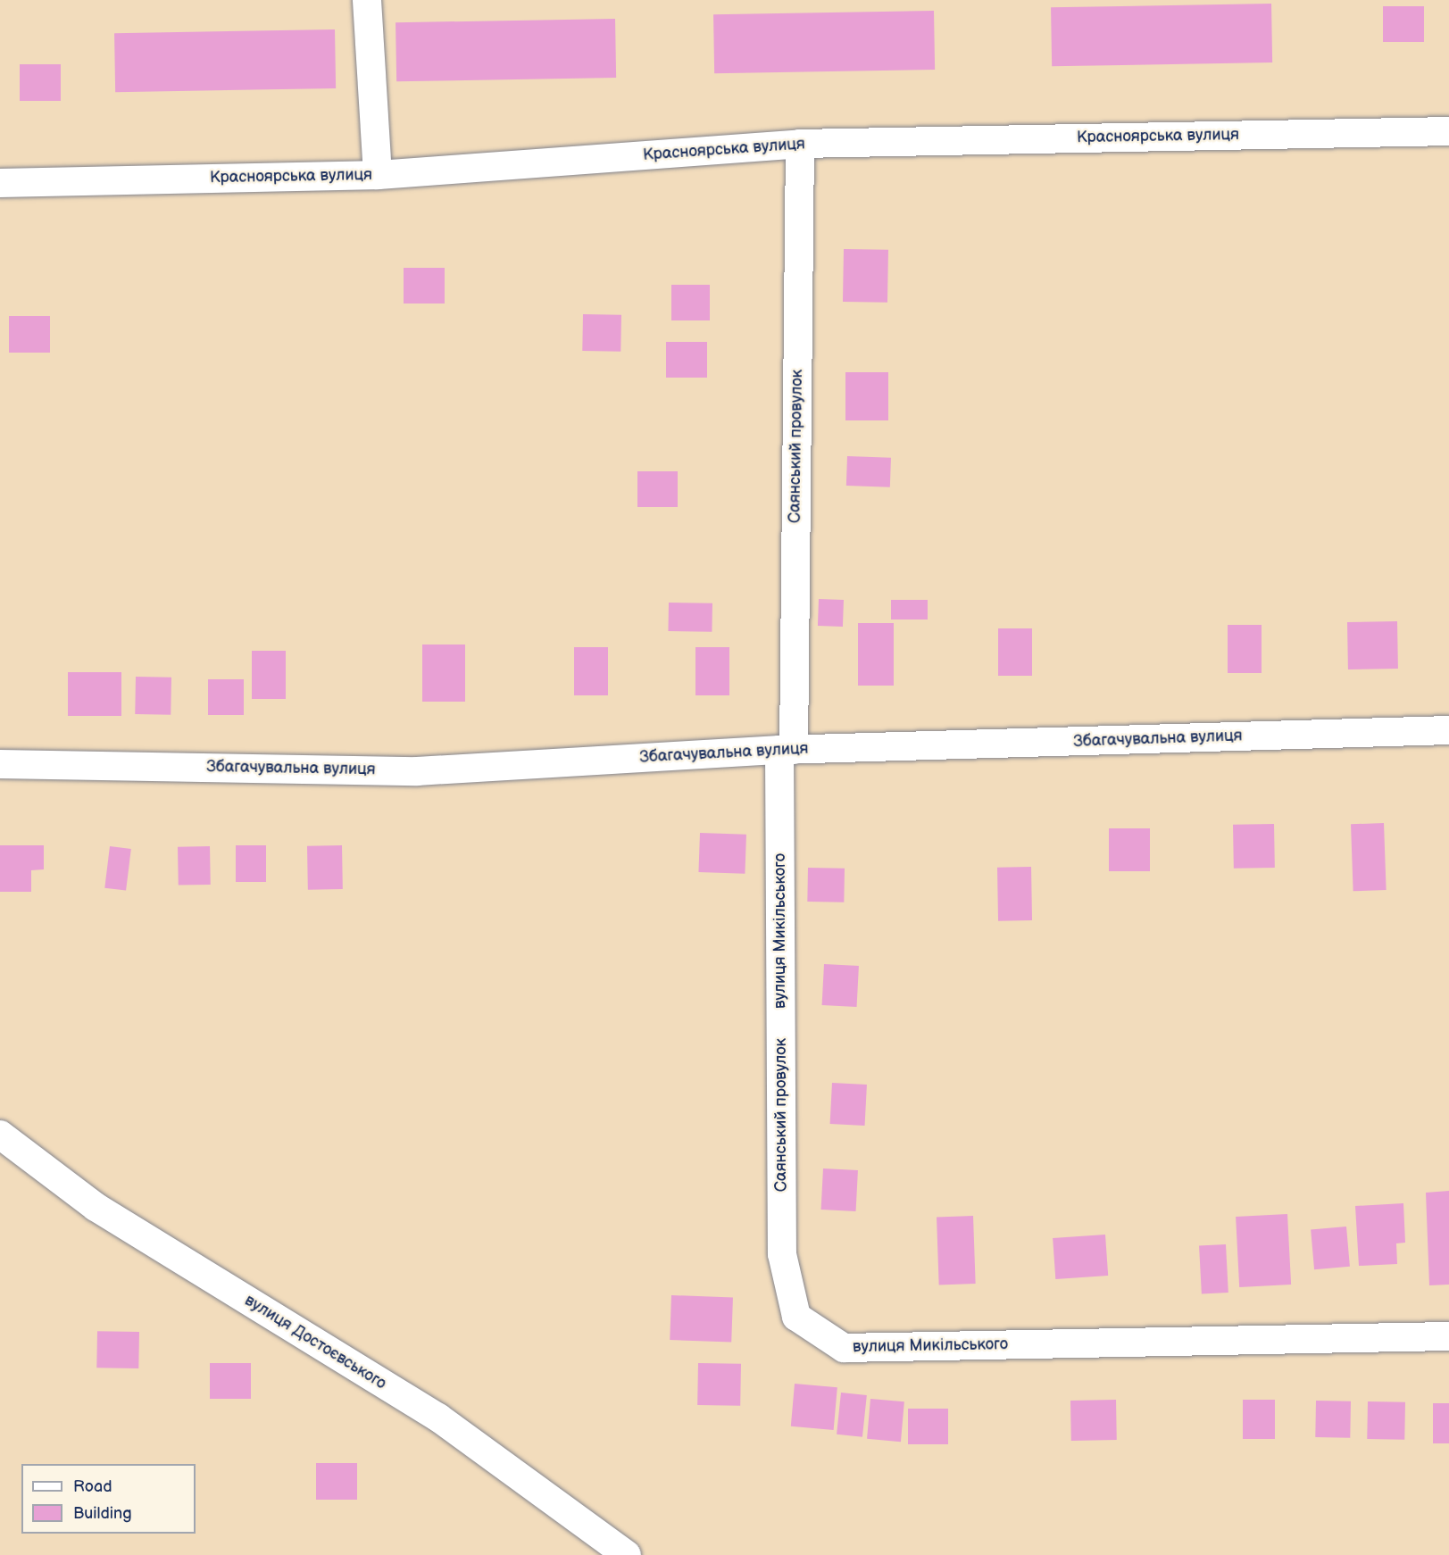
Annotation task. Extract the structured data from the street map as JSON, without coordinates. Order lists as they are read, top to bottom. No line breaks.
{"streets":{"street":["Красноярська вулиця","Саянський провулок","Збагачувальна вулиця","вулиця Микільського","вулиця Достоєвського"]},"crossings":[["Красноярська вулиця","Саянський провулок"],["Саянський провулок","Збагачувальна вулиця"],["Саянський провулок","вулиця Микільського"],["Збагачувальна вулиця","вулиця Микільського"]],"legend":["Road","Building"]}
